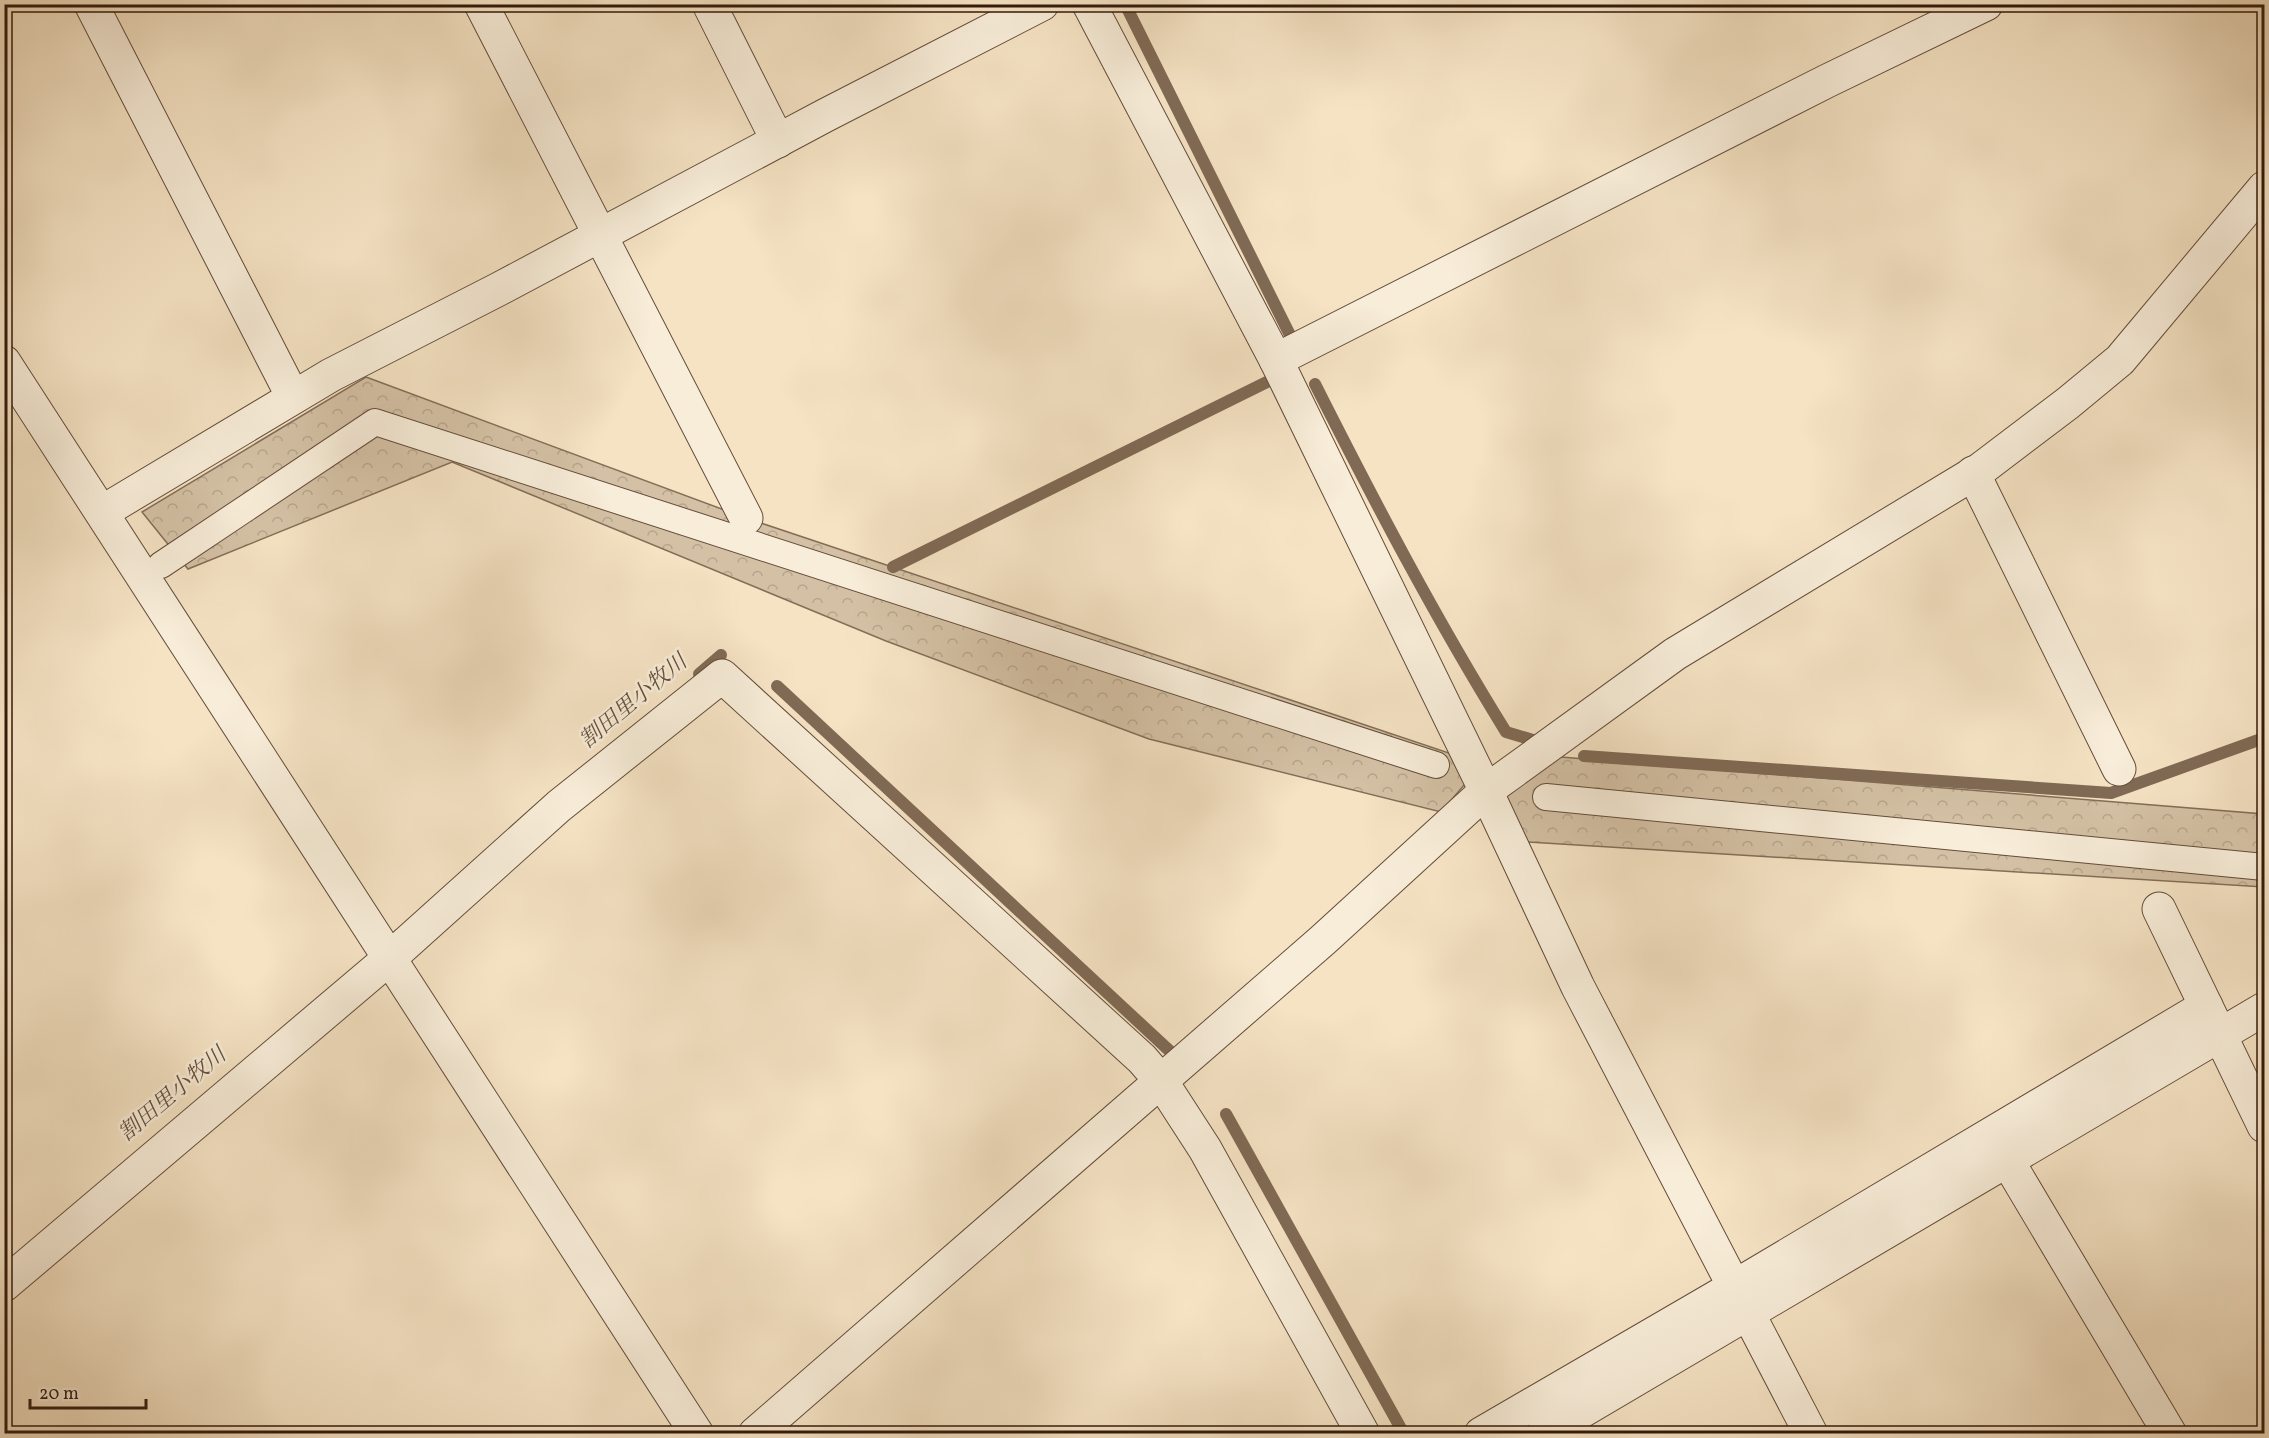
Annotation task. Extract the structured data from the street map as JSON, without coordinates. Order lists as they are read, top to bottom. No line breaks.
{"water":["割田里小牧川"],"scale_bar":"20 m"}
